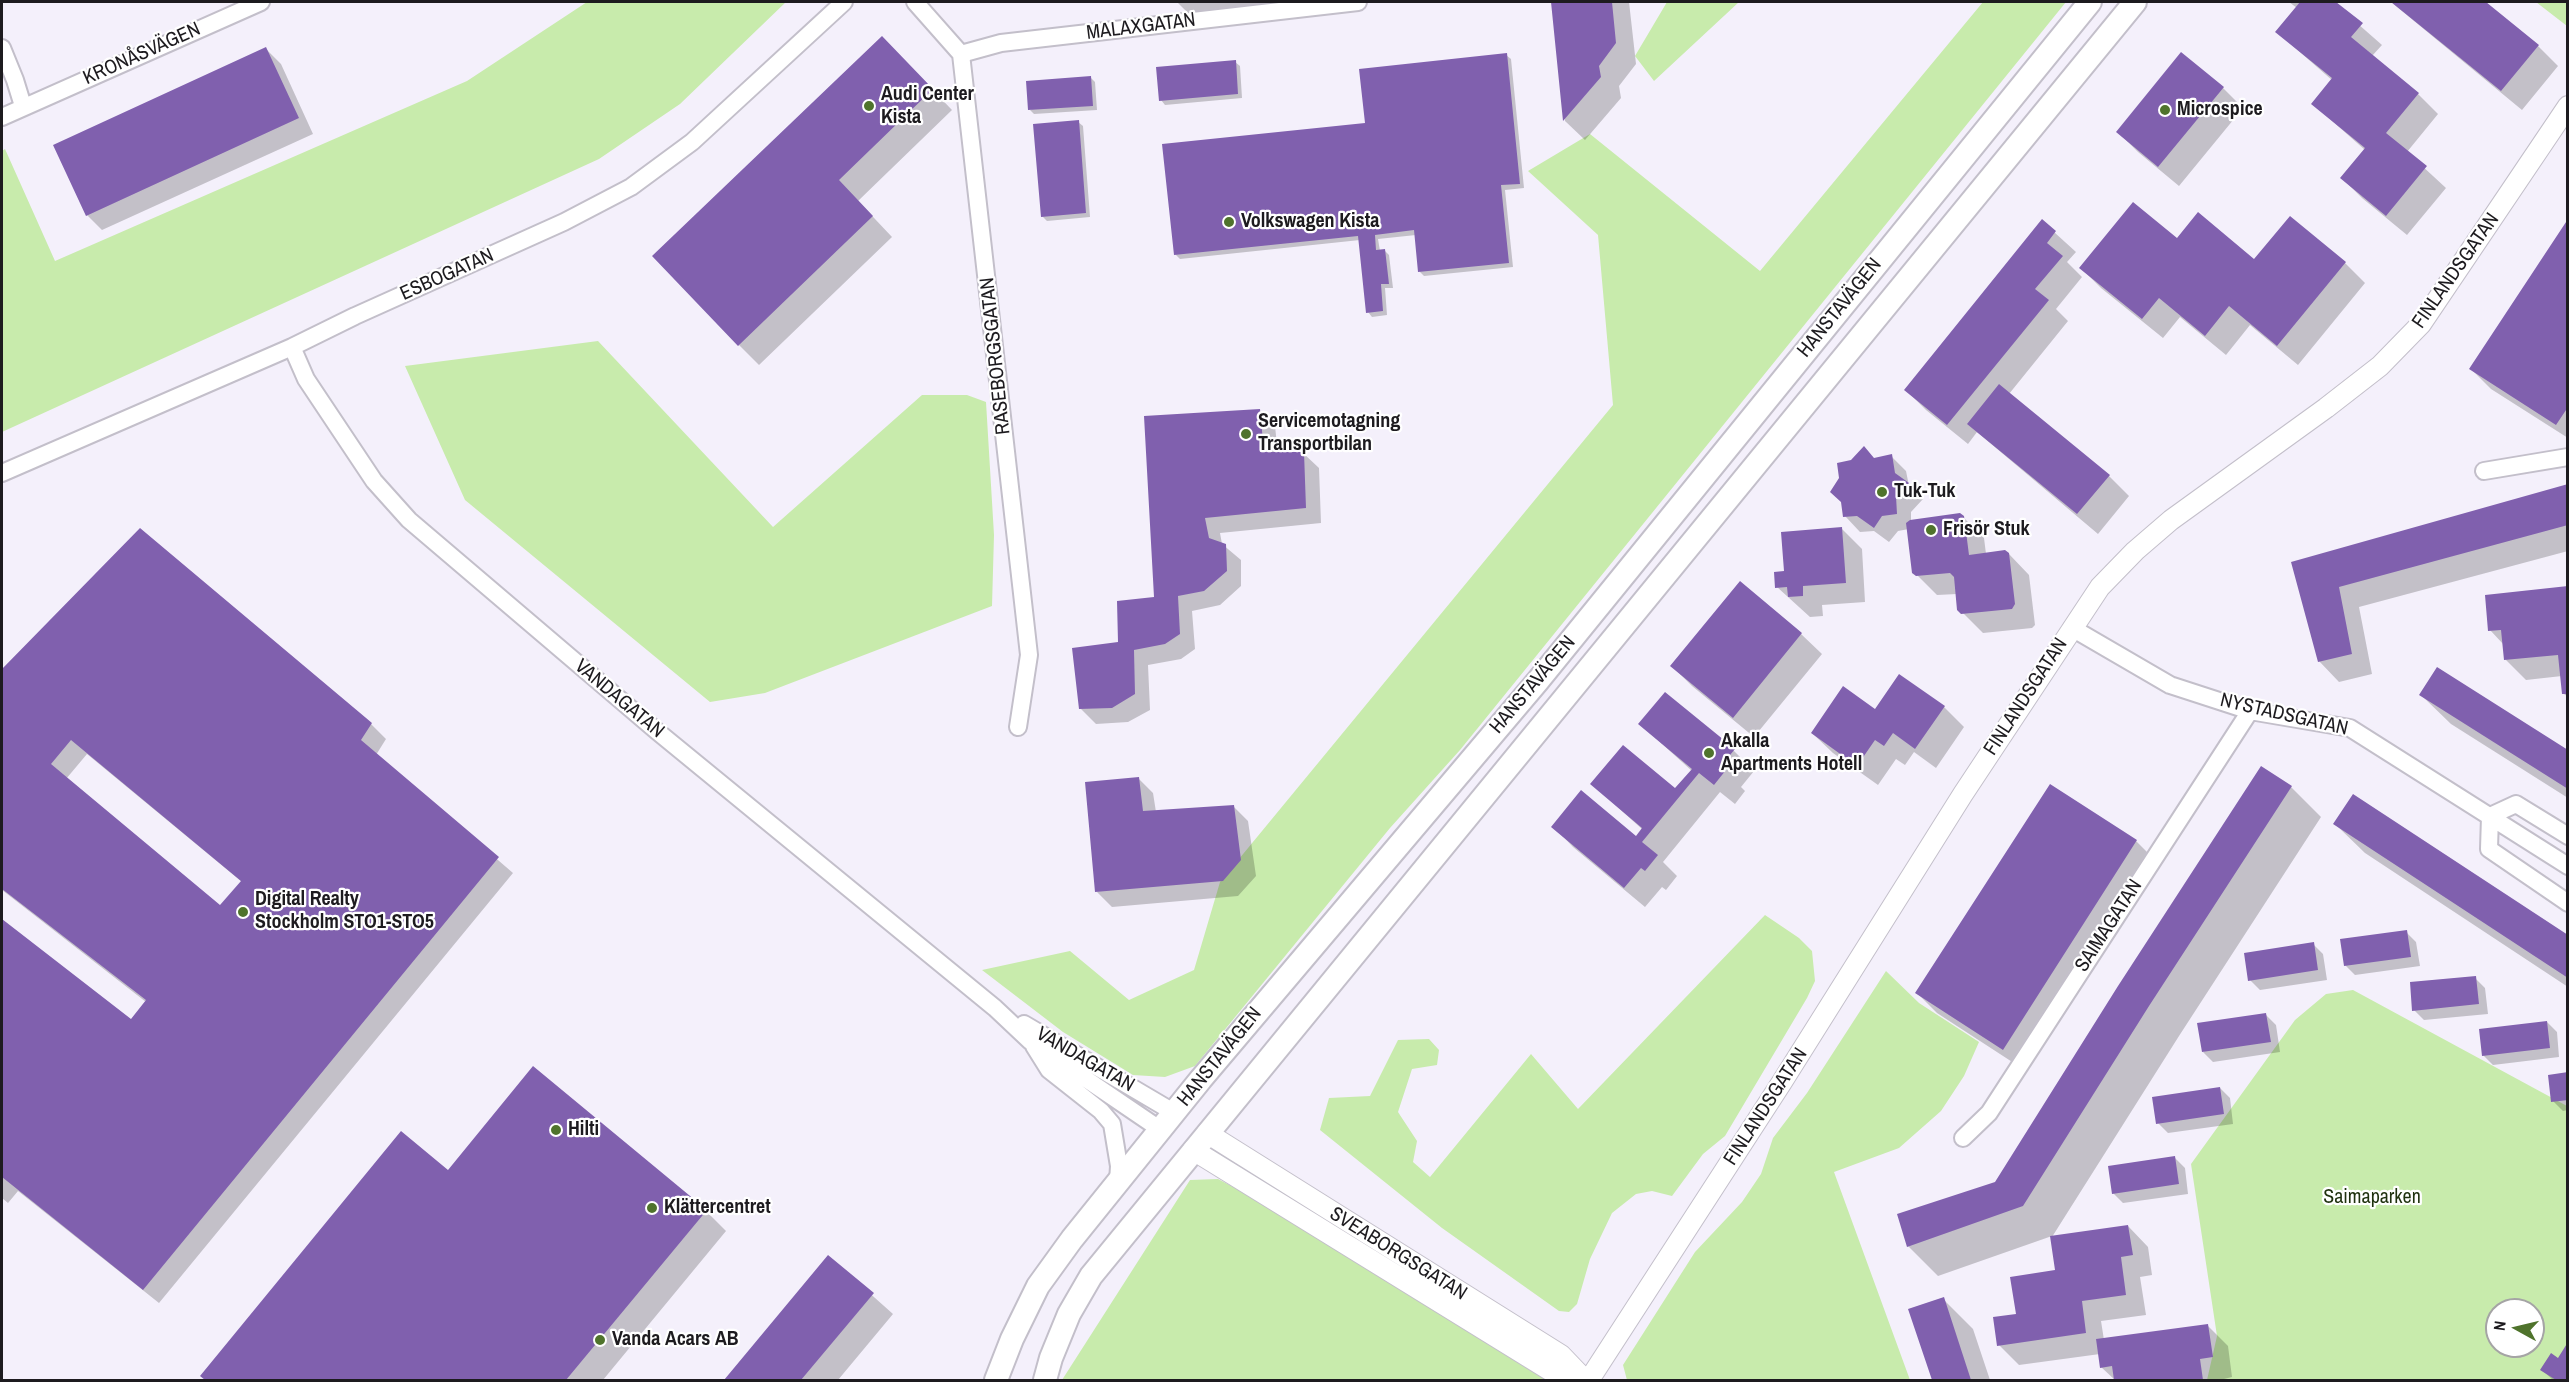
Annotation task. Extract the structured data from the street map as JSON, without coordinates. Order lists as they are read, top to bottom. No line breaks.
{"streets":{"main road":["HANSTAVÄGEN"],"street":["MALAXGATAN","KRONÅSVÄGEN","FINLANDSGATAN","ESBOGATAN","RASEBORGSGATAN","VANDAGATAN","NYSTADSGATAN","SAIMAGATAN","SVEABORGSGATAN"]},"crossings":[["MALAXGATAN","RASEBORGSGATAN"],["FINLANDSGATAN","NYSTADSGATAN"],["FINLANDSGATAN","SVEABORGSGATAN"],["ESBOGATAN","VANDAGATAN"],["HANSTAVÄGEN","VANDAGATAN"],["HANSTAVÄGEN","SVEABORGSGATAN"],["NYSTADSGATAN","SAIMAGATAN"]],"parks":["Saimaparken"],"places":["Audi Center Kista","Microspice","Volkswagen Kista","Servicemotagning Transportbilan","Tuk-Tuk","Frisör Stuk","Akalla Apartments Hotell","Digital Realty Stockholm STO1-STO5","Hilti","Klättercentret","Vanda Acars AB"],"north":"left"}
